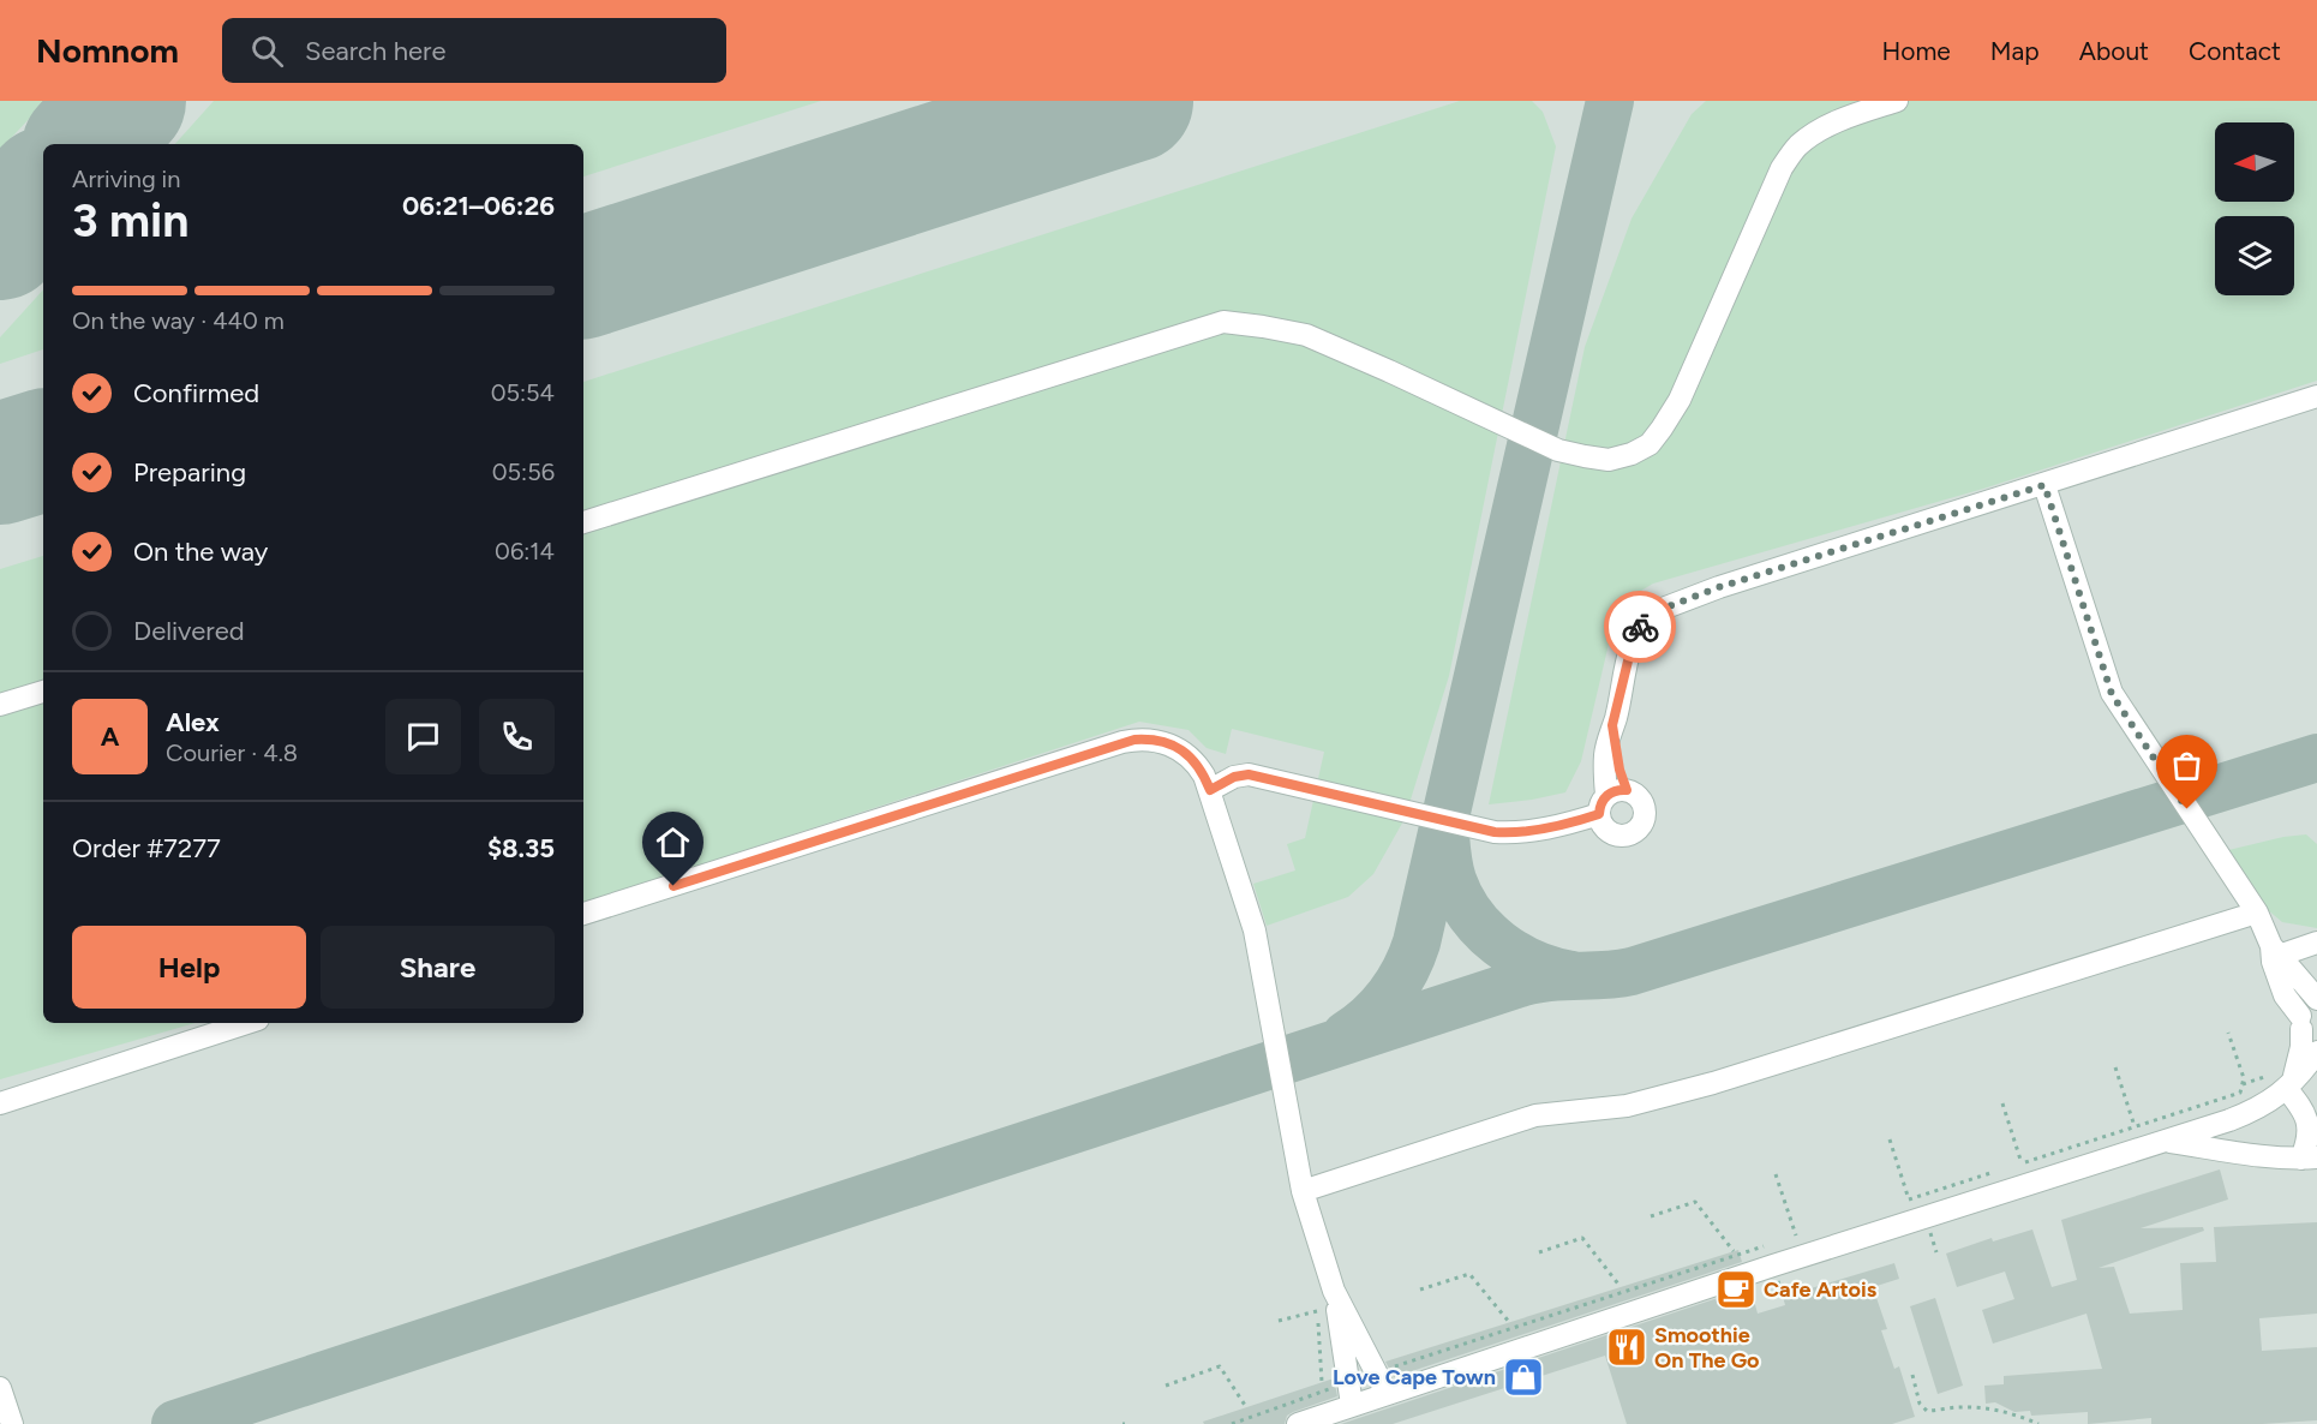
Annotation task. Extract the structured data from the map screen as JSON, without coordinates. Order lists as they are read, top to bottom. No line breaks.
{"places":{"cafe":["Cafe Artois"],"restaurant":["Smoothie On The Go"],"shop":["Love Cape Town"]},"north":"left","page":{"header":"Nomnom","search":"Search here","nav":["Home","Map","About","Contact"],"heading":["3 min","Arriving in","06:21–06:26"],"panel":["Alex","Courier · 4.8","Order #7277","$8.35"],"bar":"On the way · 440 m","list":[["Confirmed","05:54"],["Preparing","05:56"],["On the way","06:14"],"Delivered"],"round":"A","buttons":["Help","Share"]}}
